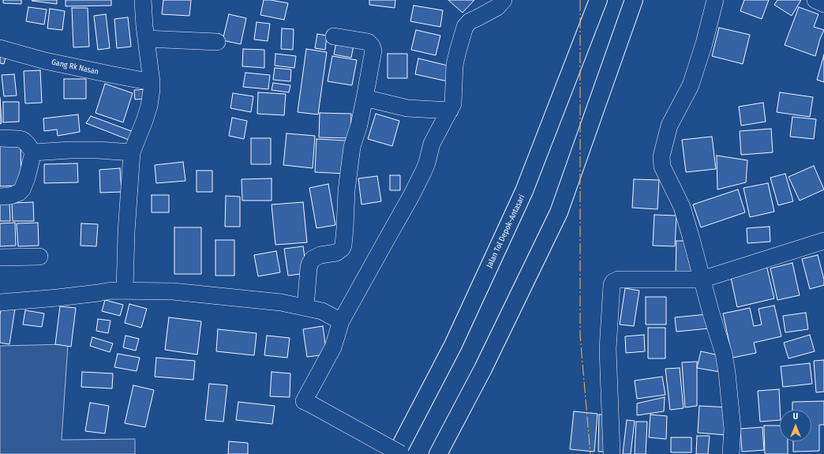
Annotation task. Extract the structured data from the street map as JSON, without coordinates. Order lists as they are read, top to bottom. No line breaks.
{"streets":{"highway":["Jalan Tol Depok–Antasari"],"street":["Gang Rk Nasan"]},"north":"top"}
